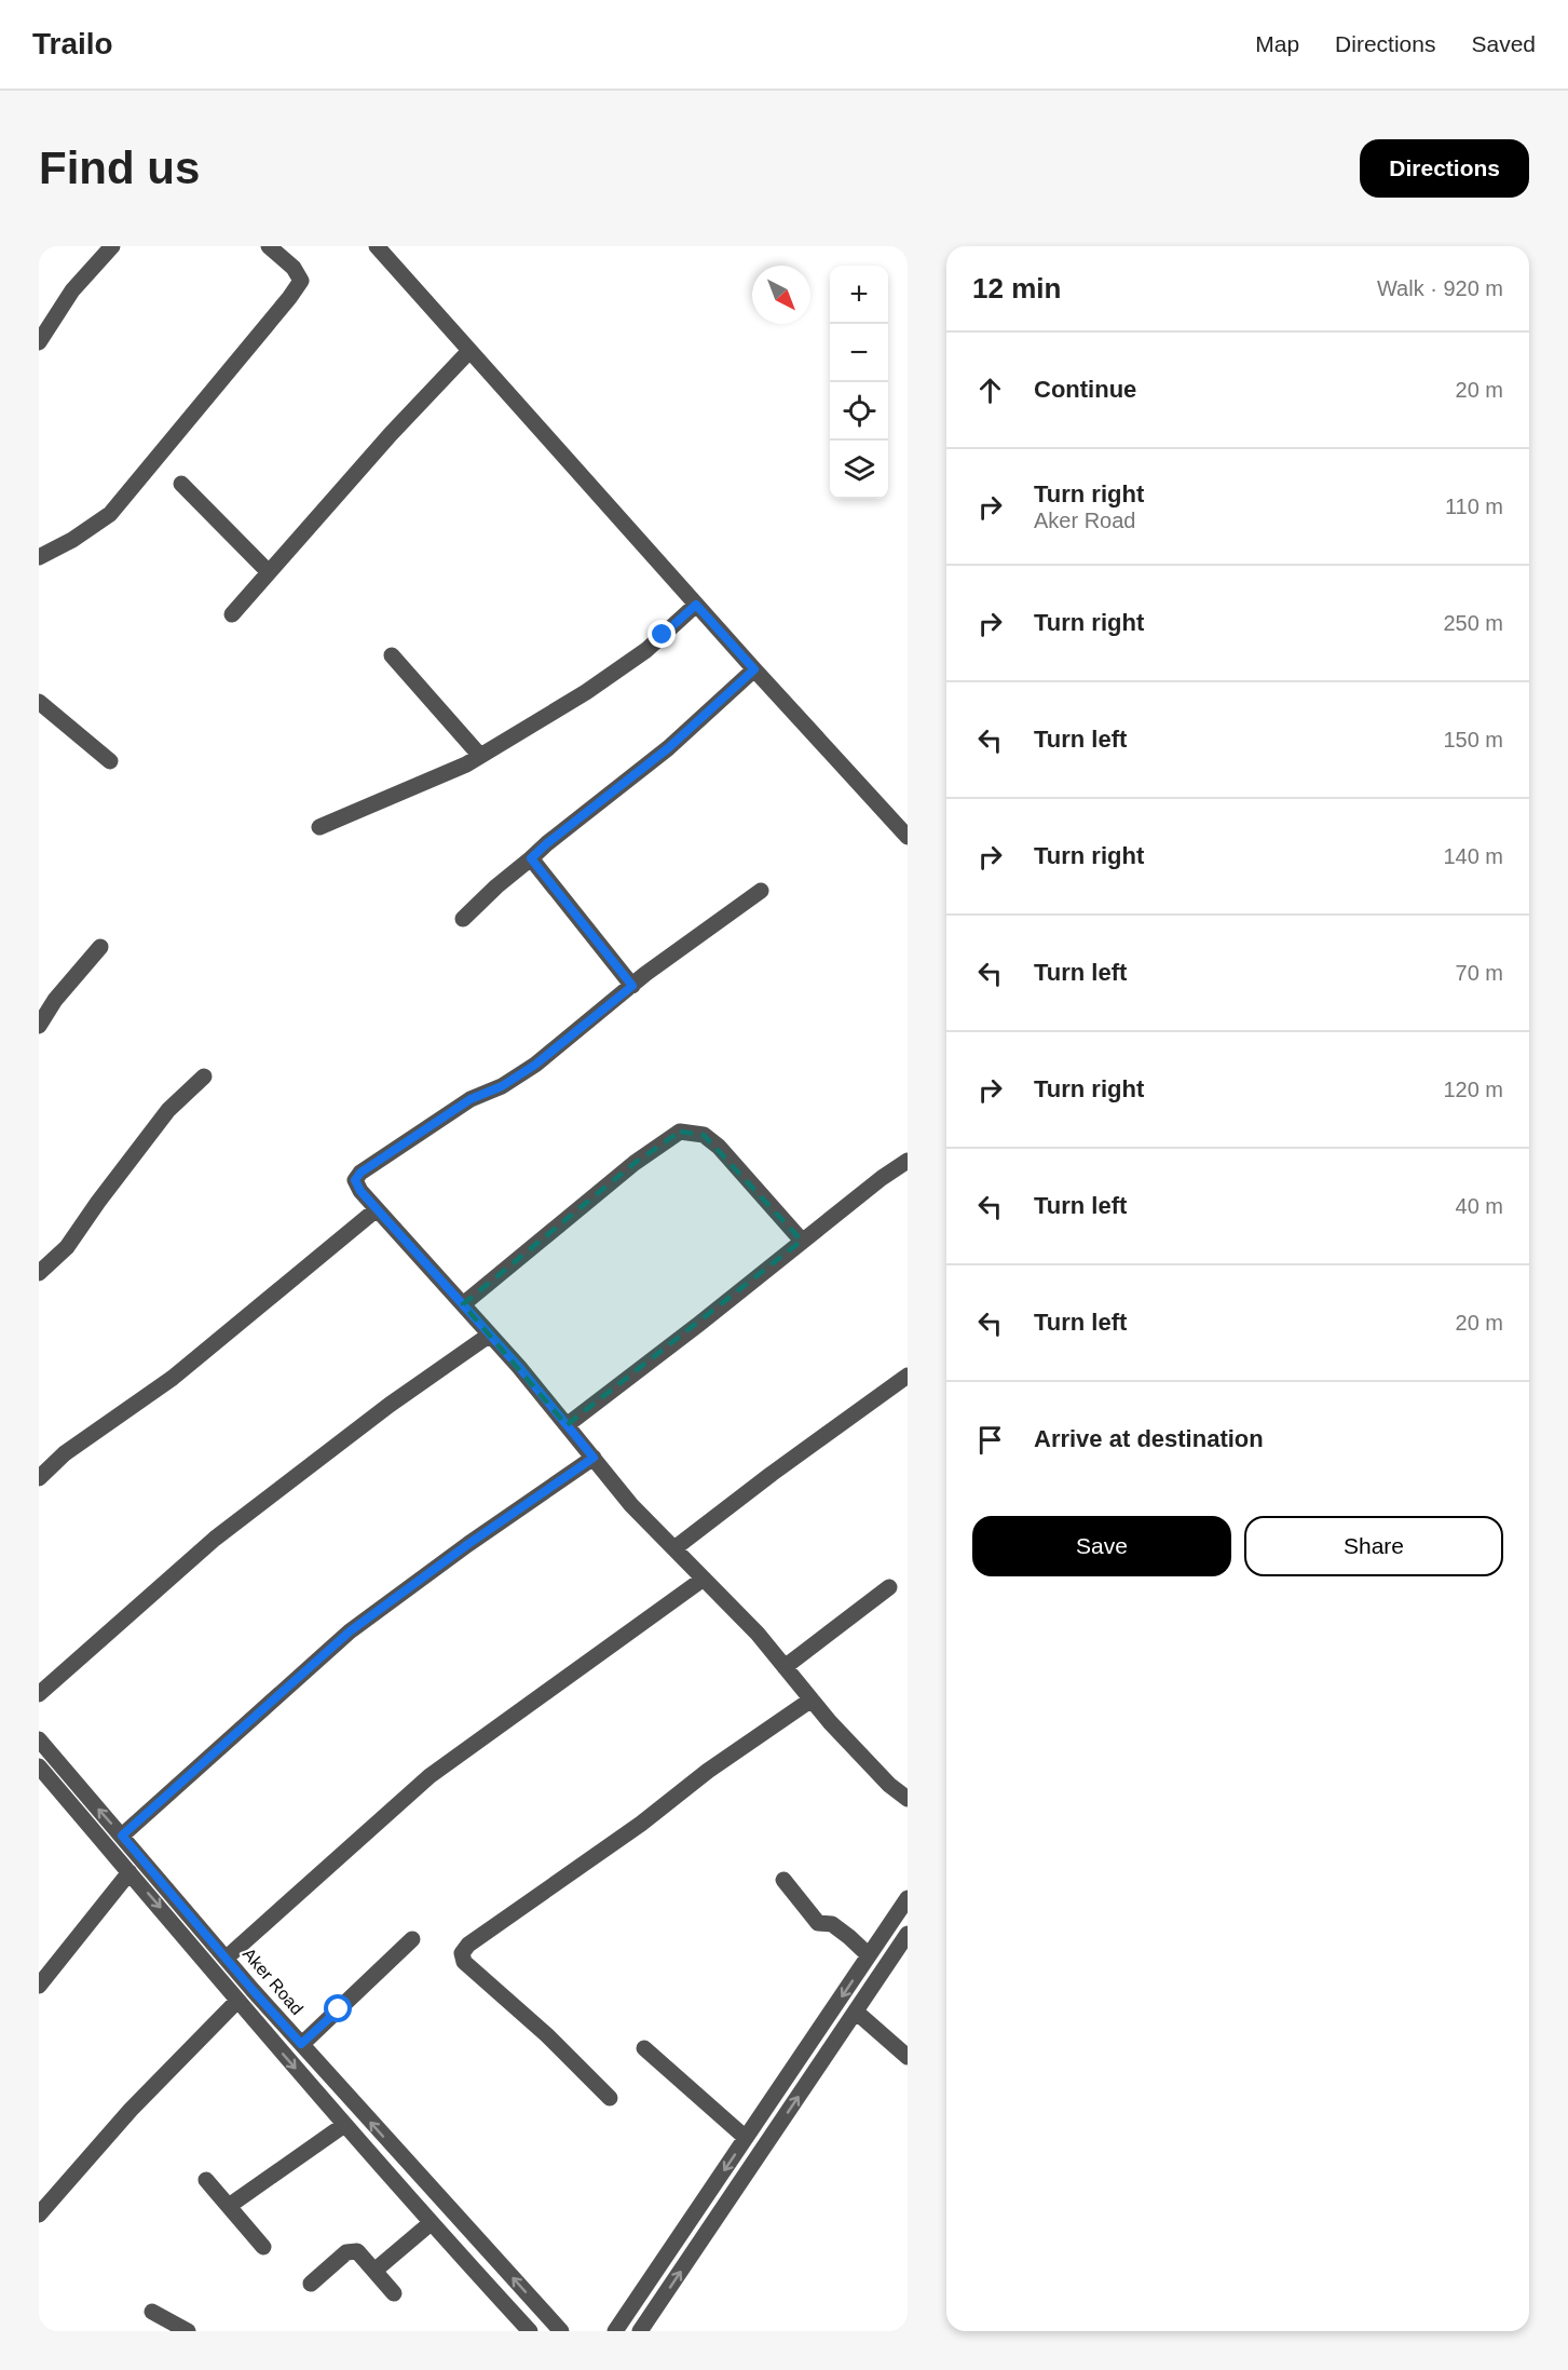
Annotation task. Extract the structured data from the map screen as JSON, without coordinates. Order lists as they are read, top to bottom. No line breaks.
{"streets":{"street":["Aker Road"]},"north":"bottom right","page":{"header":"Trailo","nav":["Map","Directions","Saved"],"buttons":["Directions",["Save","Share"]],"title":"Find us","heading":["12 min","Walk · 920 m"],"map_buttons":["+","−"],"list":[["Continue","20 m"],["Turn right","Aker Road","110 m"],["Turn right","250 m"],["Turn left","150 m"],["Turn right","140 m"],["Turn left","70 m"],["Turn right","120 m"],["Turn left","40 m"],["Turn left","20 m"],"Arrive at destination"]}}
